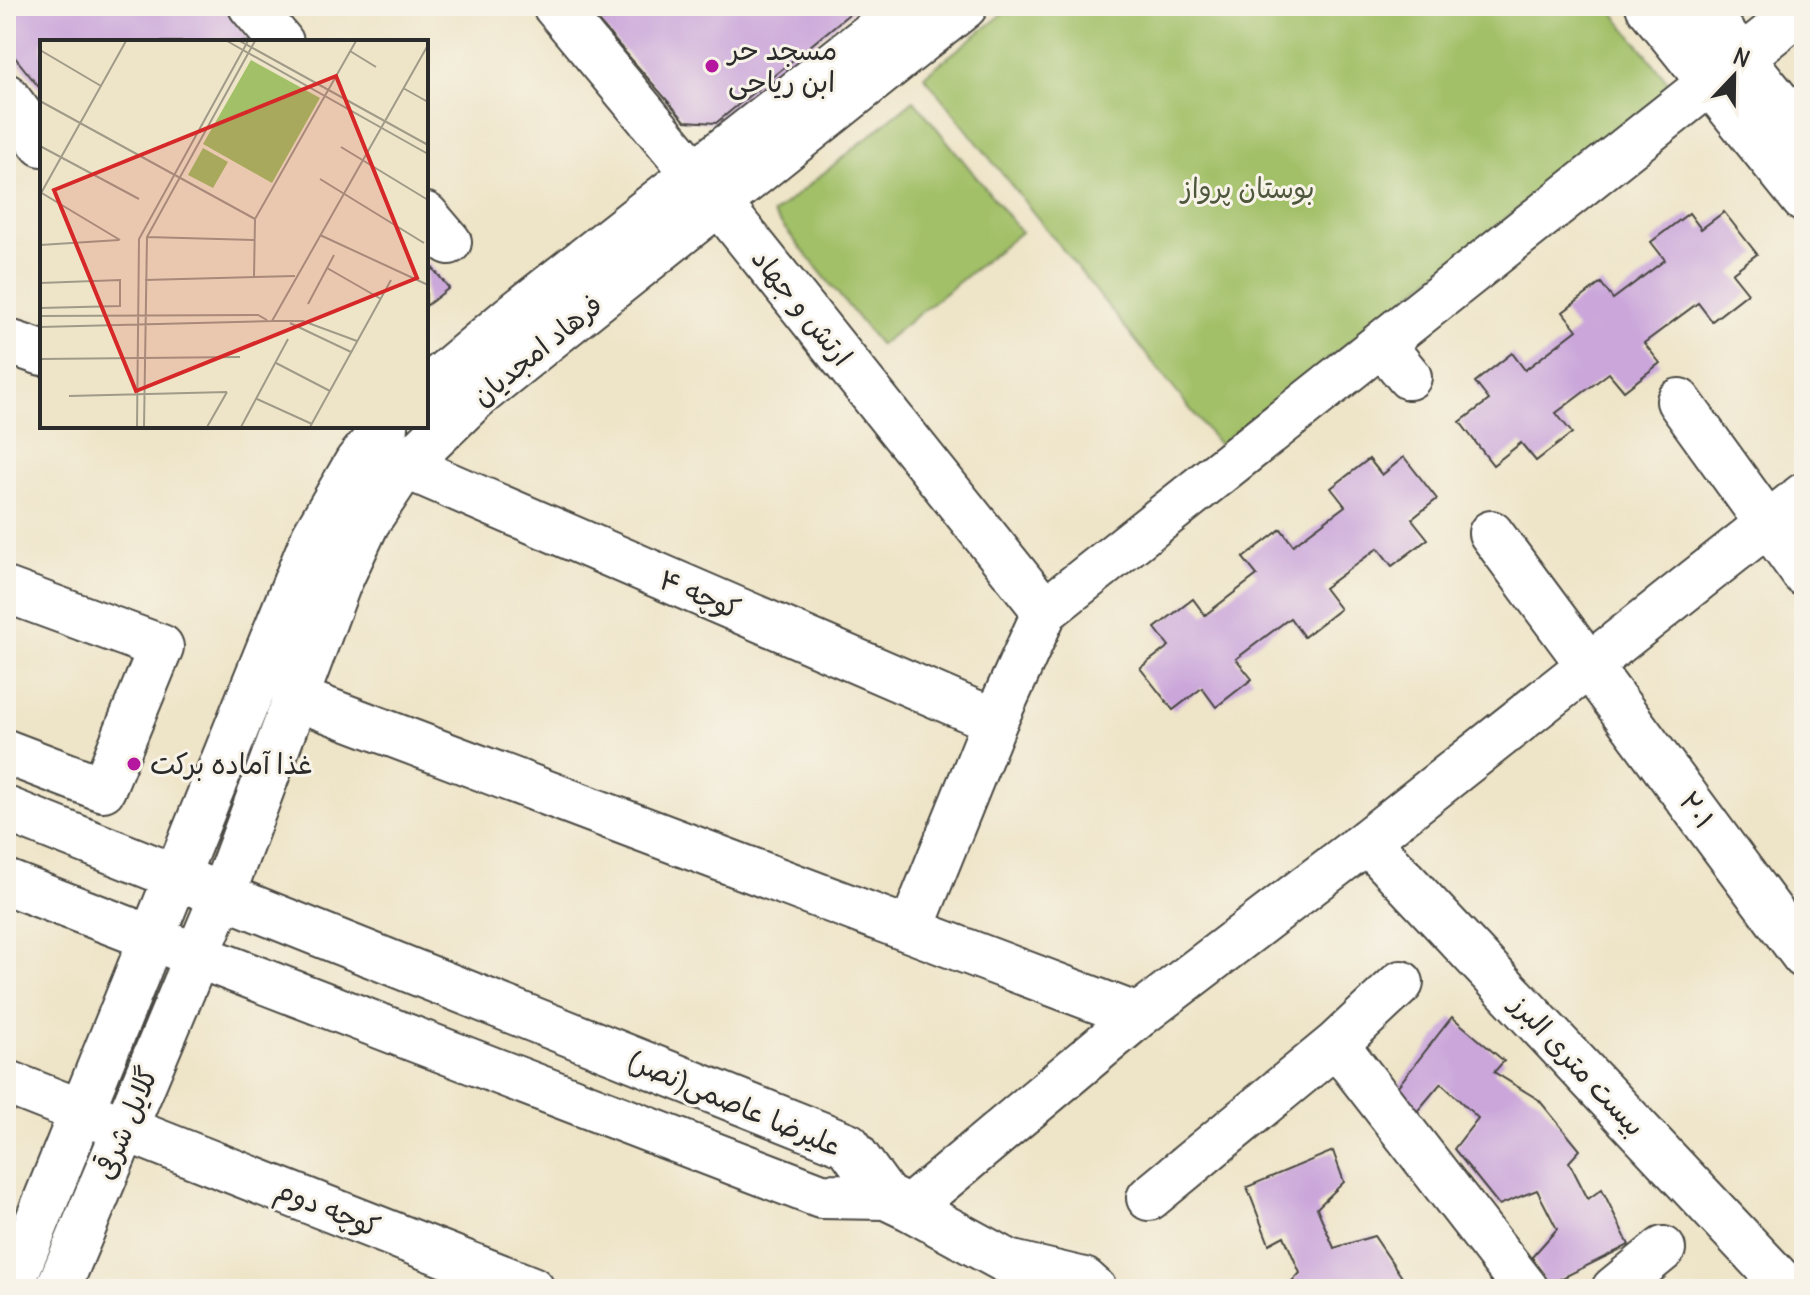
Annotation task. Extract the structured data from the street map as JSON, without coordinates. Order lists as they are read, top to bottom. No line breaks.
{"streets":{"street":["ارتش و جهاد","فرهاد امجدیان","کوچه ۴","۲۰۱","بیست متری البرز","علیرضا عاصمی(نصر)","گلایل شرقی","کوچه دوم"]},"crossings":[["ارتش و جهاد","فرهاد امجدیان"],["فرهاد امجدیان","کوچه ۴"],["فرهاد امجدیان","علیرضا عاصمی(نصر)"],["فرهاد امجدیان","گلایل شرقی"],["علیرضا عاصمی(نصر)","گلایل شرقی"],["گلایل شرقی","کوچه دوم"]],"parks":["بوستان پرواز"],"places":["مسجد حر ابن ریاحی","غذا آماده برکت"],"north":"top"}
